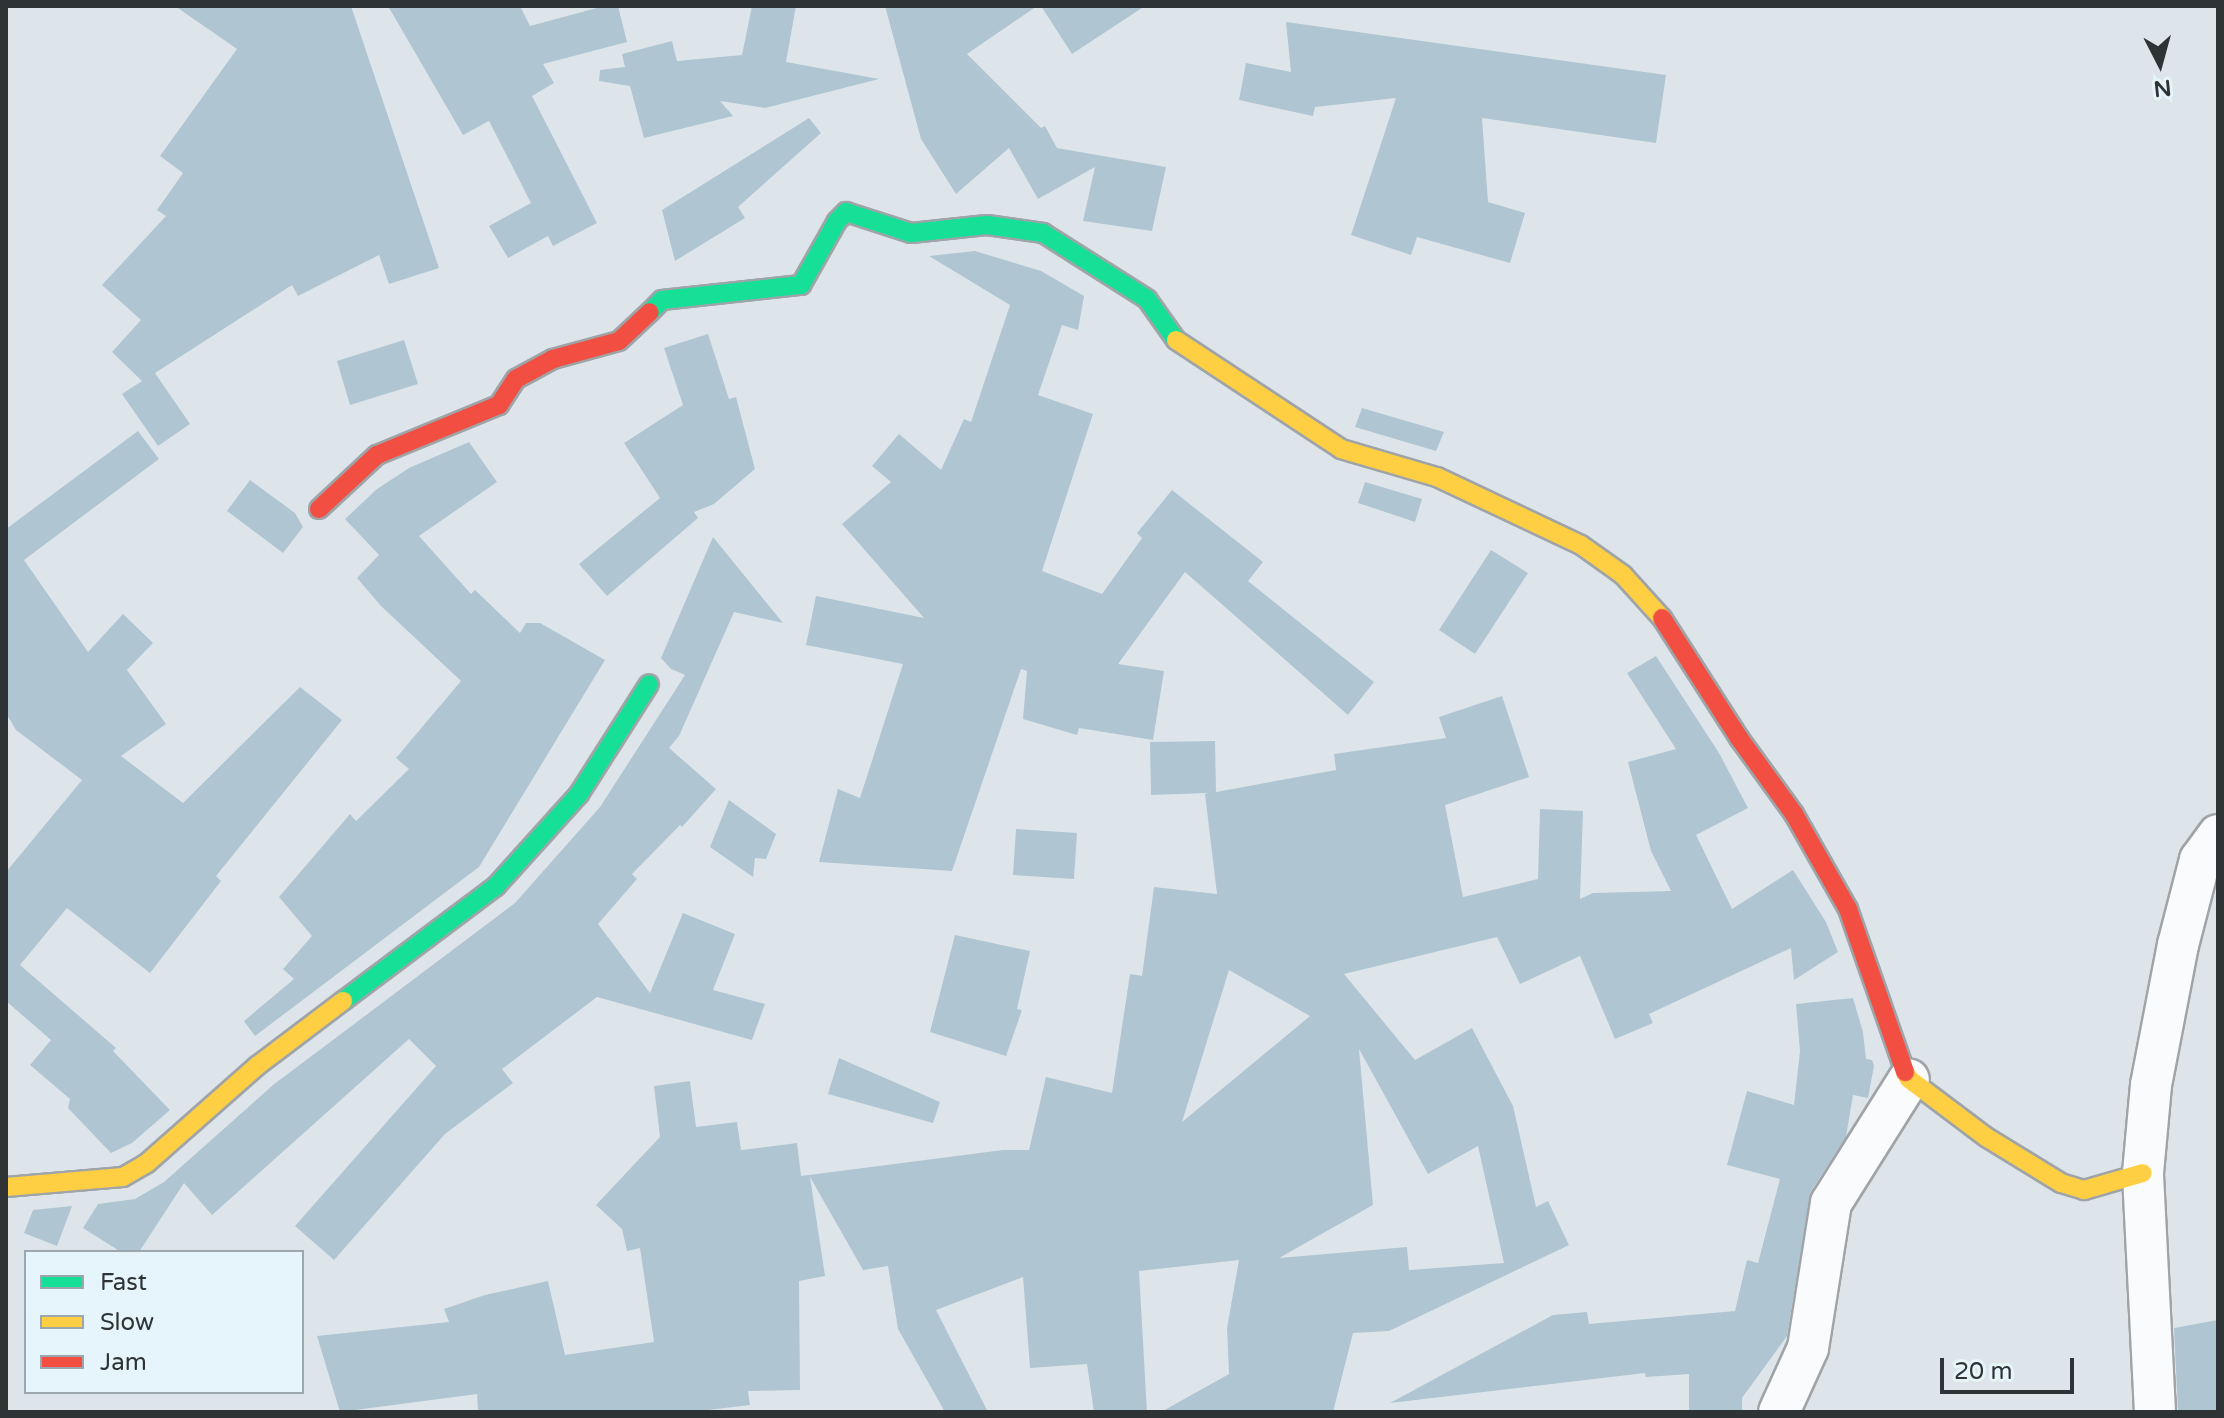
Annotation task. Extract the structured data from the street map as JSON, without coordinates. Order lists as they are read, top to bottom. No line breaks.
{"legend":["Fast","Slow","Jam"],"scale_bar":"20 m","north":"bottom"}
